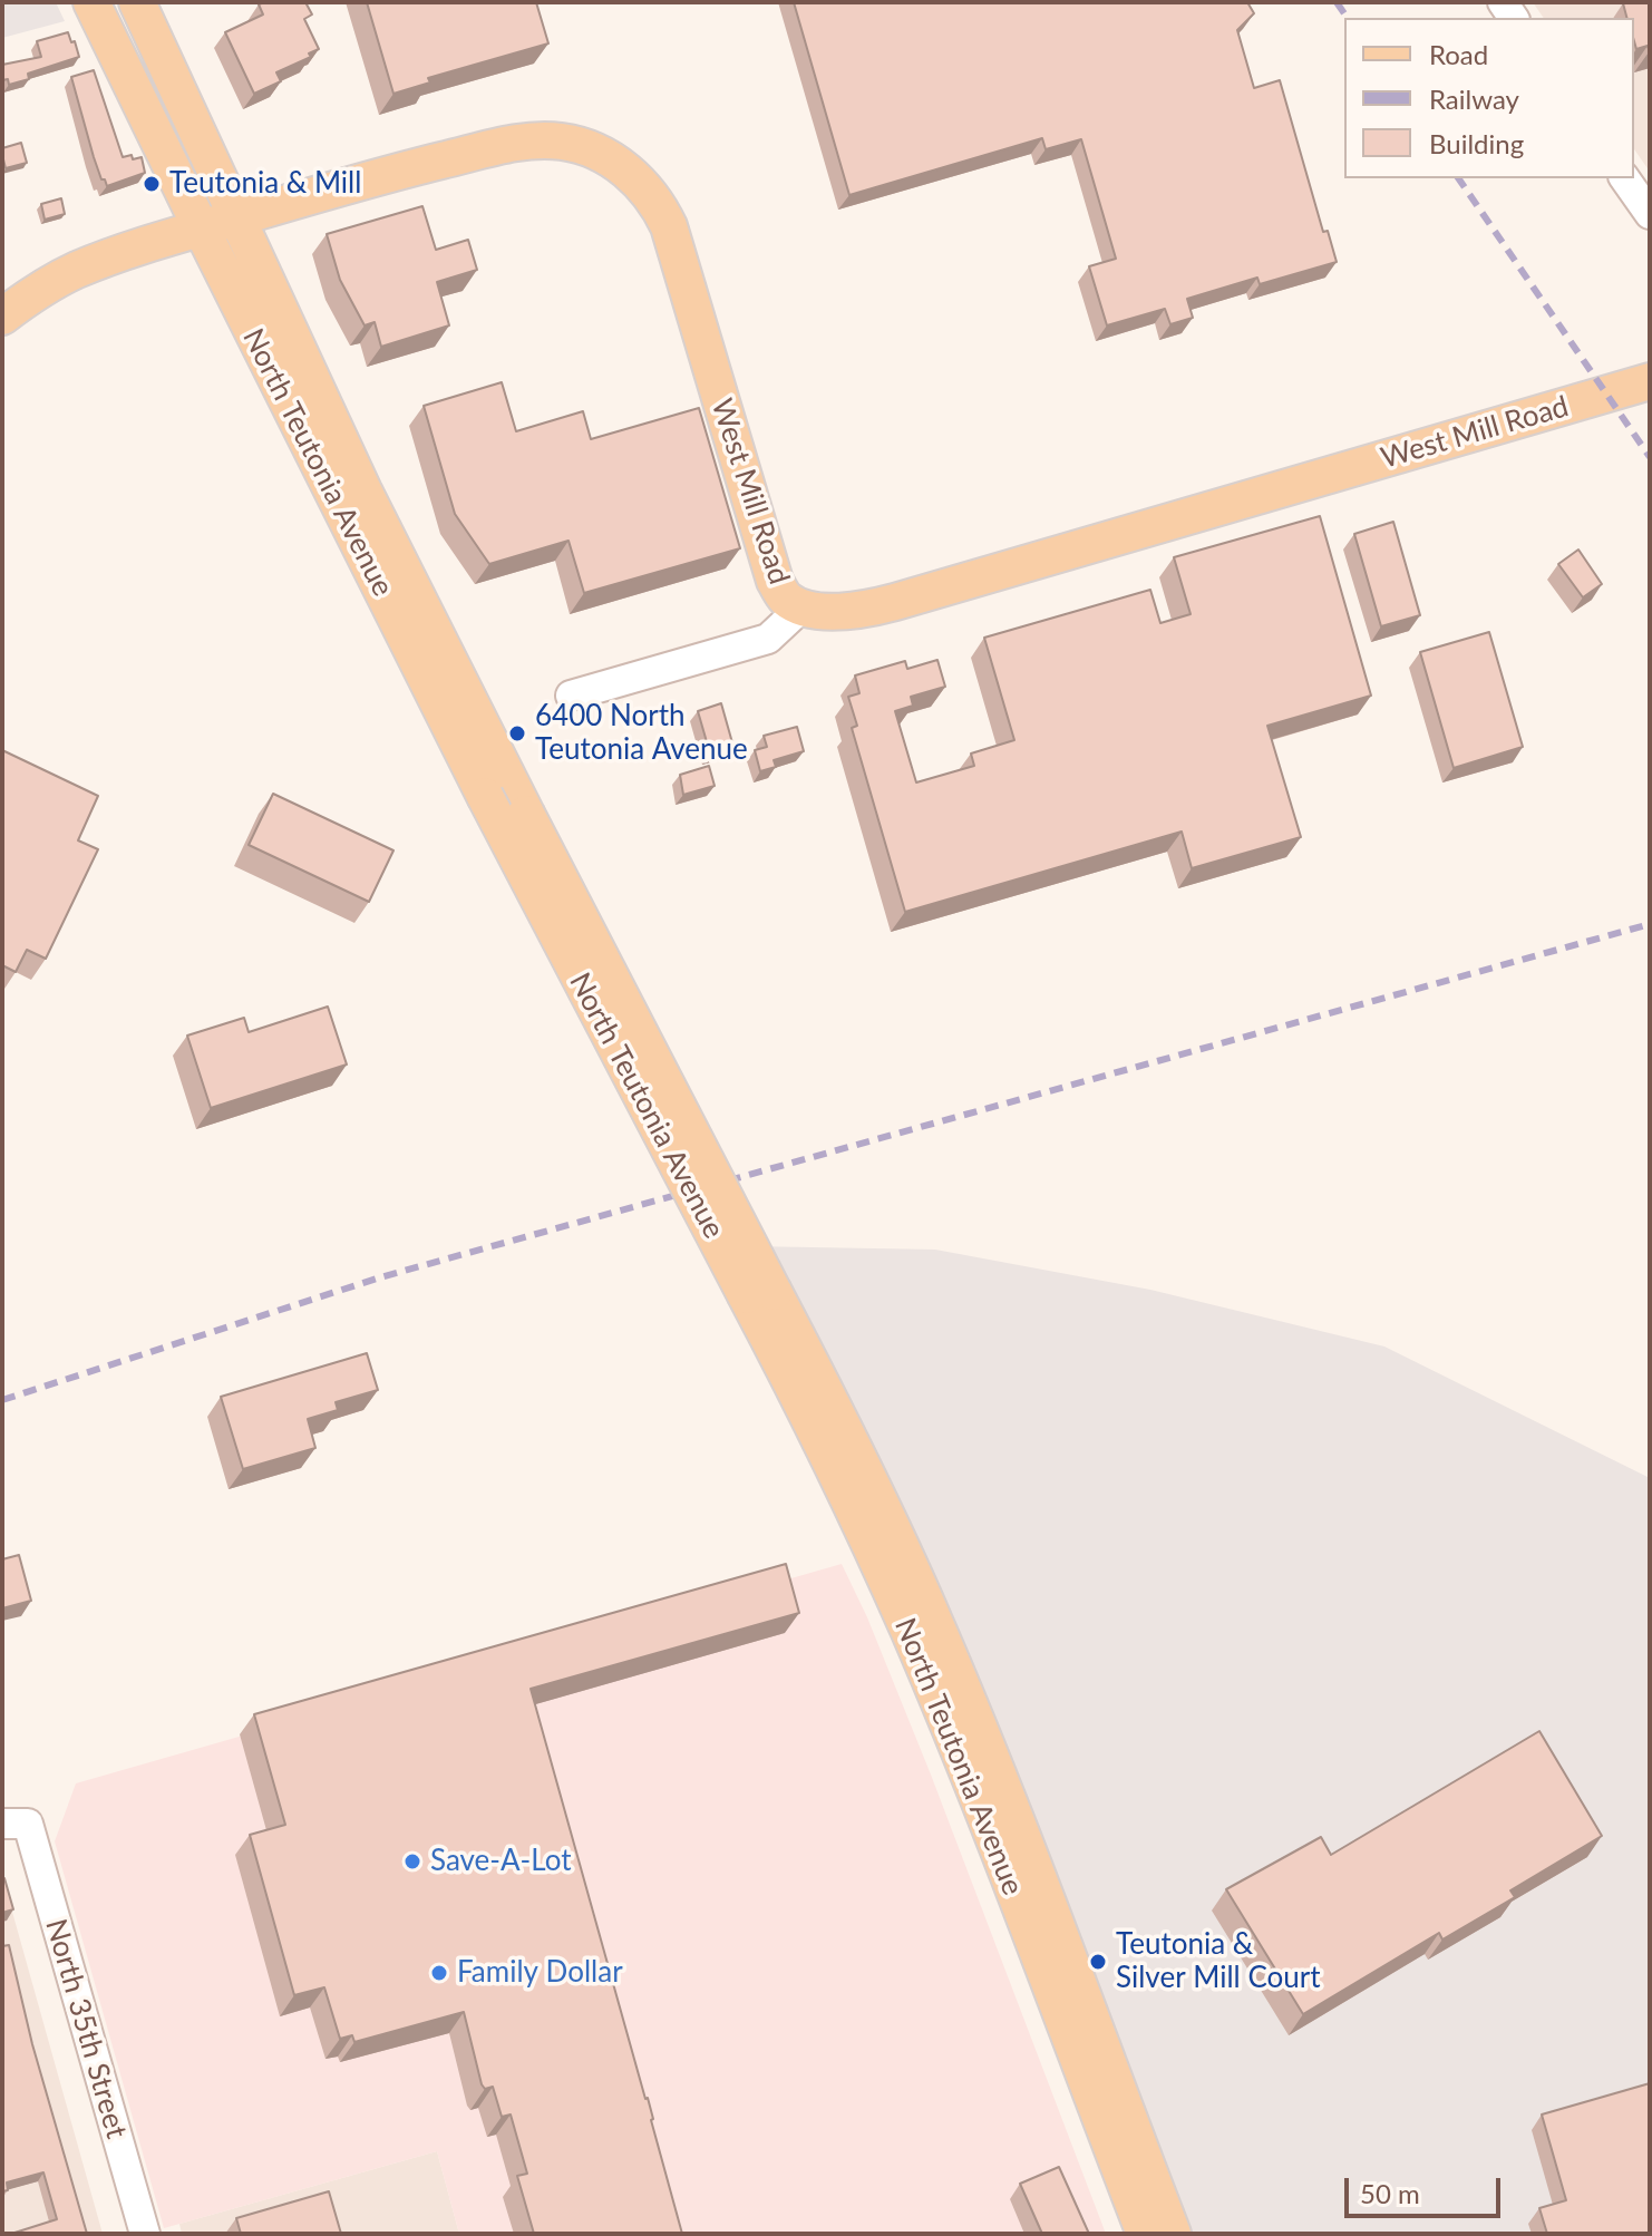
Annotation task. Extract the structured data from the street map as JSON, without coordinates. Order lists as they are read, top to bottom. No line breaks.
{"streets":{"main road":["West Mill Road","North Teutonia Avenue"],"street":["North 35th Street"]},"crossings":[["West Mill Road","North Teutonia Avenue"]],"places":["Teutonia & Mill","6400 North Teutonia Avenue","Save-A-Lot","Teutonia & Silver Mill Court","Family Dollar"],"legend":["Road","Railway","Building"],"scale_bar":"50 m"}
